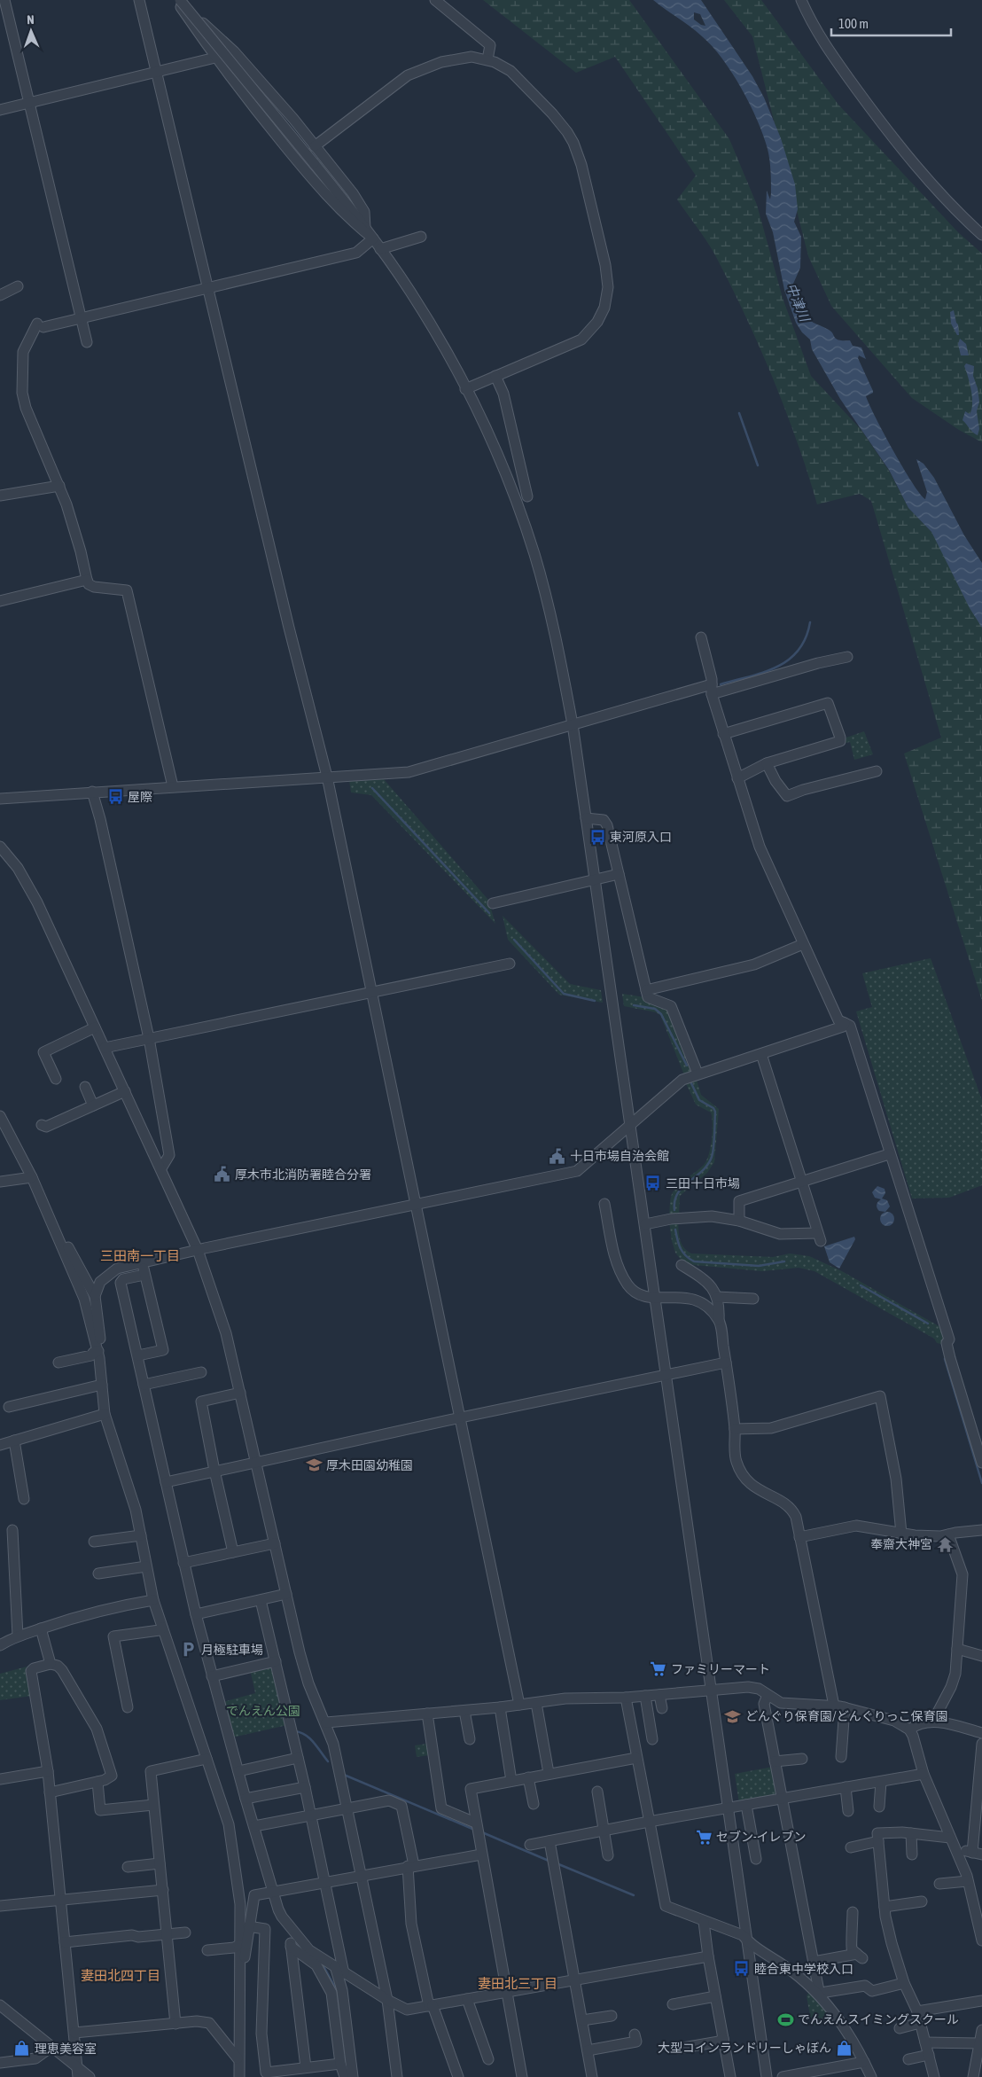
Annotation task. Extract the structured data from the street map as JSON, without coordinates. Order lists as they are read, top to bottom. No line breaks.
{"districts":["三田南一丁目","妻田北四丁目","妻田北三丁目"],"water":["中津川"],"parks":["でんえん公園"],"places":{"bus stop":["屋際","東河原入口","三田十日市場","睦合東中学校入口"],"public building":["十日市場自治会館","厚木市北消防署睦合分署"],"school or university":["厚木田園幼稚園","どんぐり保育園/どんぐりっこ保育園"],"temple":["奉齋大神宮"],"parking":["月極駐車場"],"supermarket":["ファミリーマート","セブン-イレブン"],"sports":["でんえんスイミングスクール"],"shop":["大型コインランドリーしゃぼん","理恵美容室"]},"scale_bar":"100 m","north":"top"}
